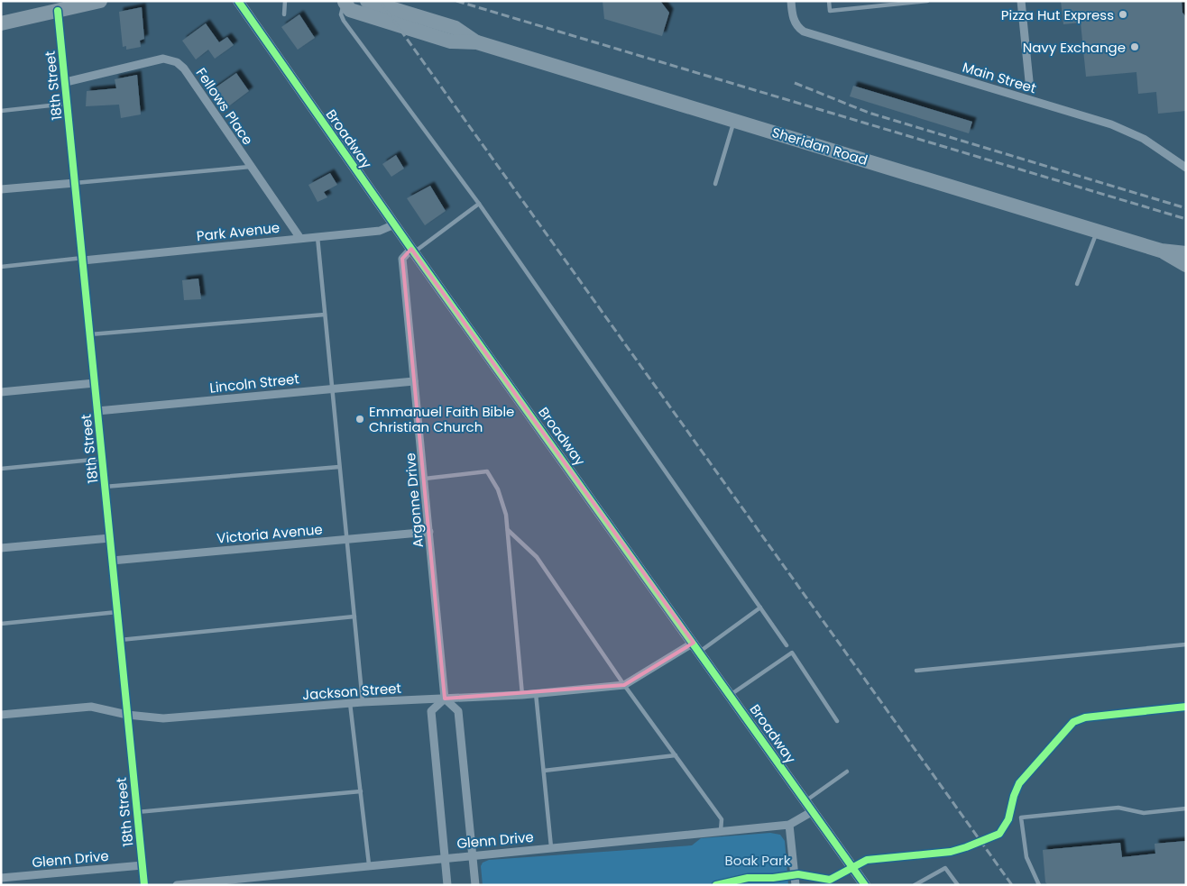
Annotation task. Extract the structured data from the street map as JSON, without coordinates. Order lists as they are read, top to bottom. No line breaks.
{"streets":{"highway":["Sheridan Road"],"street":["Main Street","18th Street","Fellows Place","Broadway","Park Avenue","Lincoln Street","Argonne Drive","Victoria Avenue","Jackson Street","Glenn Drive"]},"crossings":[["18th Street","Fellows Place"],["18th Street","Park Avenue"],["18th Street","Lincoln Street"],["18th Street","Victoria Avenue"],["18th Street","Jackson Street"],["18th Street","Glenn Drive"],["Fellows Place","Park Avenue"],["Broadway","Park Avenue"],["Broadway","Argonne Drive"],["Broadway","Jackson Street"],["Broadway","Glenn Drive"],["Lincoln Street","Argonne Drive"],["Argonne Drive","Victoria Avenue"],["Argonne Drive","Jackson Street"]],"parks":["Boak Park"],"places":["Pizza Hut Express","Navy Exchange","Emmanuel Faith Bible Christian Church"]}
